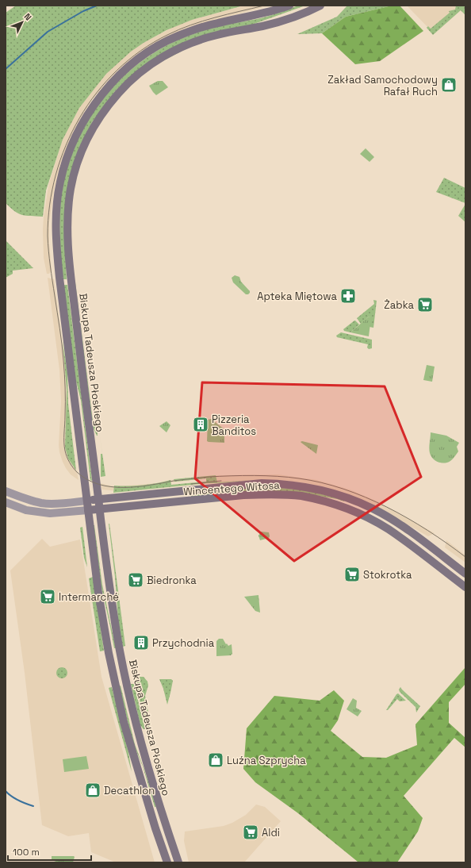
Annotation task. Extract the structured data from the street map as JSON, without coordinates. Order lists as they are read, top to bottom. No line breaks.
{"streets":{"main road":["Biskupa Tadeusza Płoskiego","Wincentego Witosa"]},"crossings":[["Biskupa Tadeusza Płoskiego","Wincentego Witosa"]],"places":{"shop":["Zakład Samochodowy Rafał Ruch","Luźna Szprycha","Decathlon"],"pharmacy":["Apteka Miętowa"],"supermarket":["Żabka","Stokrotka","Biedronka","Intermarché","Aldi"],"building":["Pizzeria Banditos","Przychodnia"]},"scale_bar":"100 m","north":"top right"}
